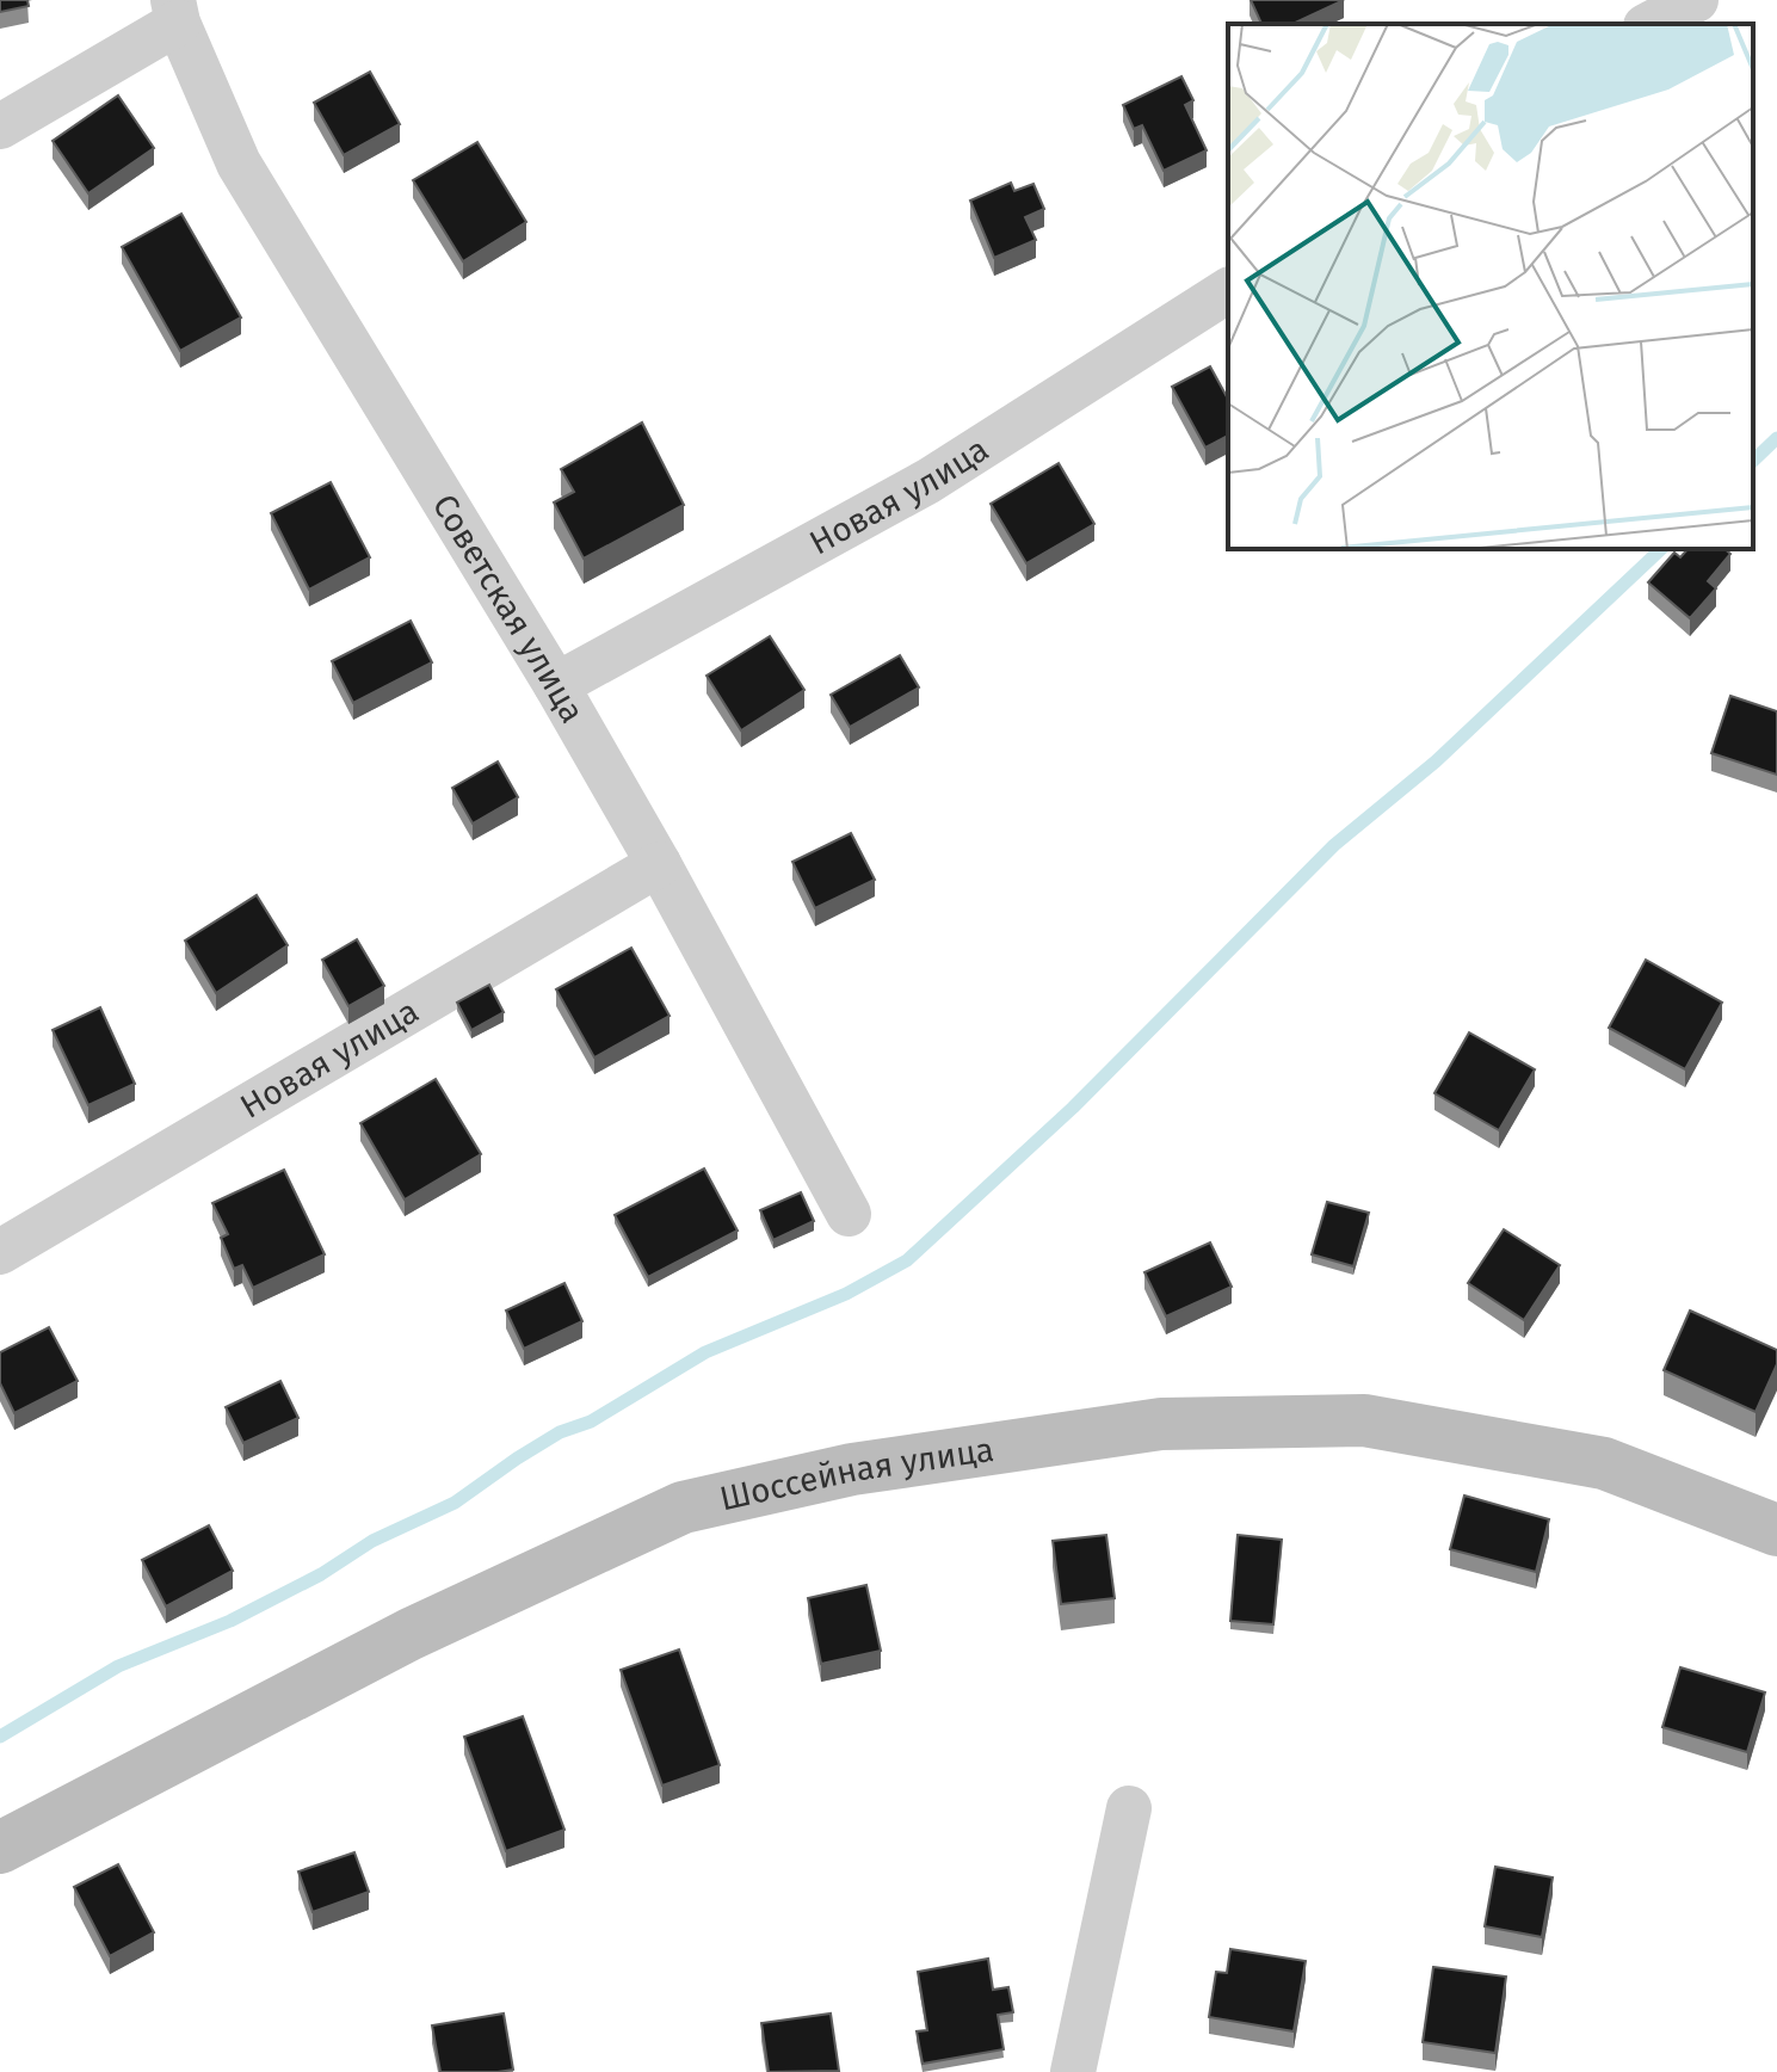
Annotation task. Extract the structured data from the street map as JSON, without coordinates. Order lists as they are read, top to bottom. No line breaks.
{"streets":{"main road":["Шоссейная улица"],"street":["Новая улица","Советская улица"]},"crossings":[["Новая улица","Советская улица"]]}
